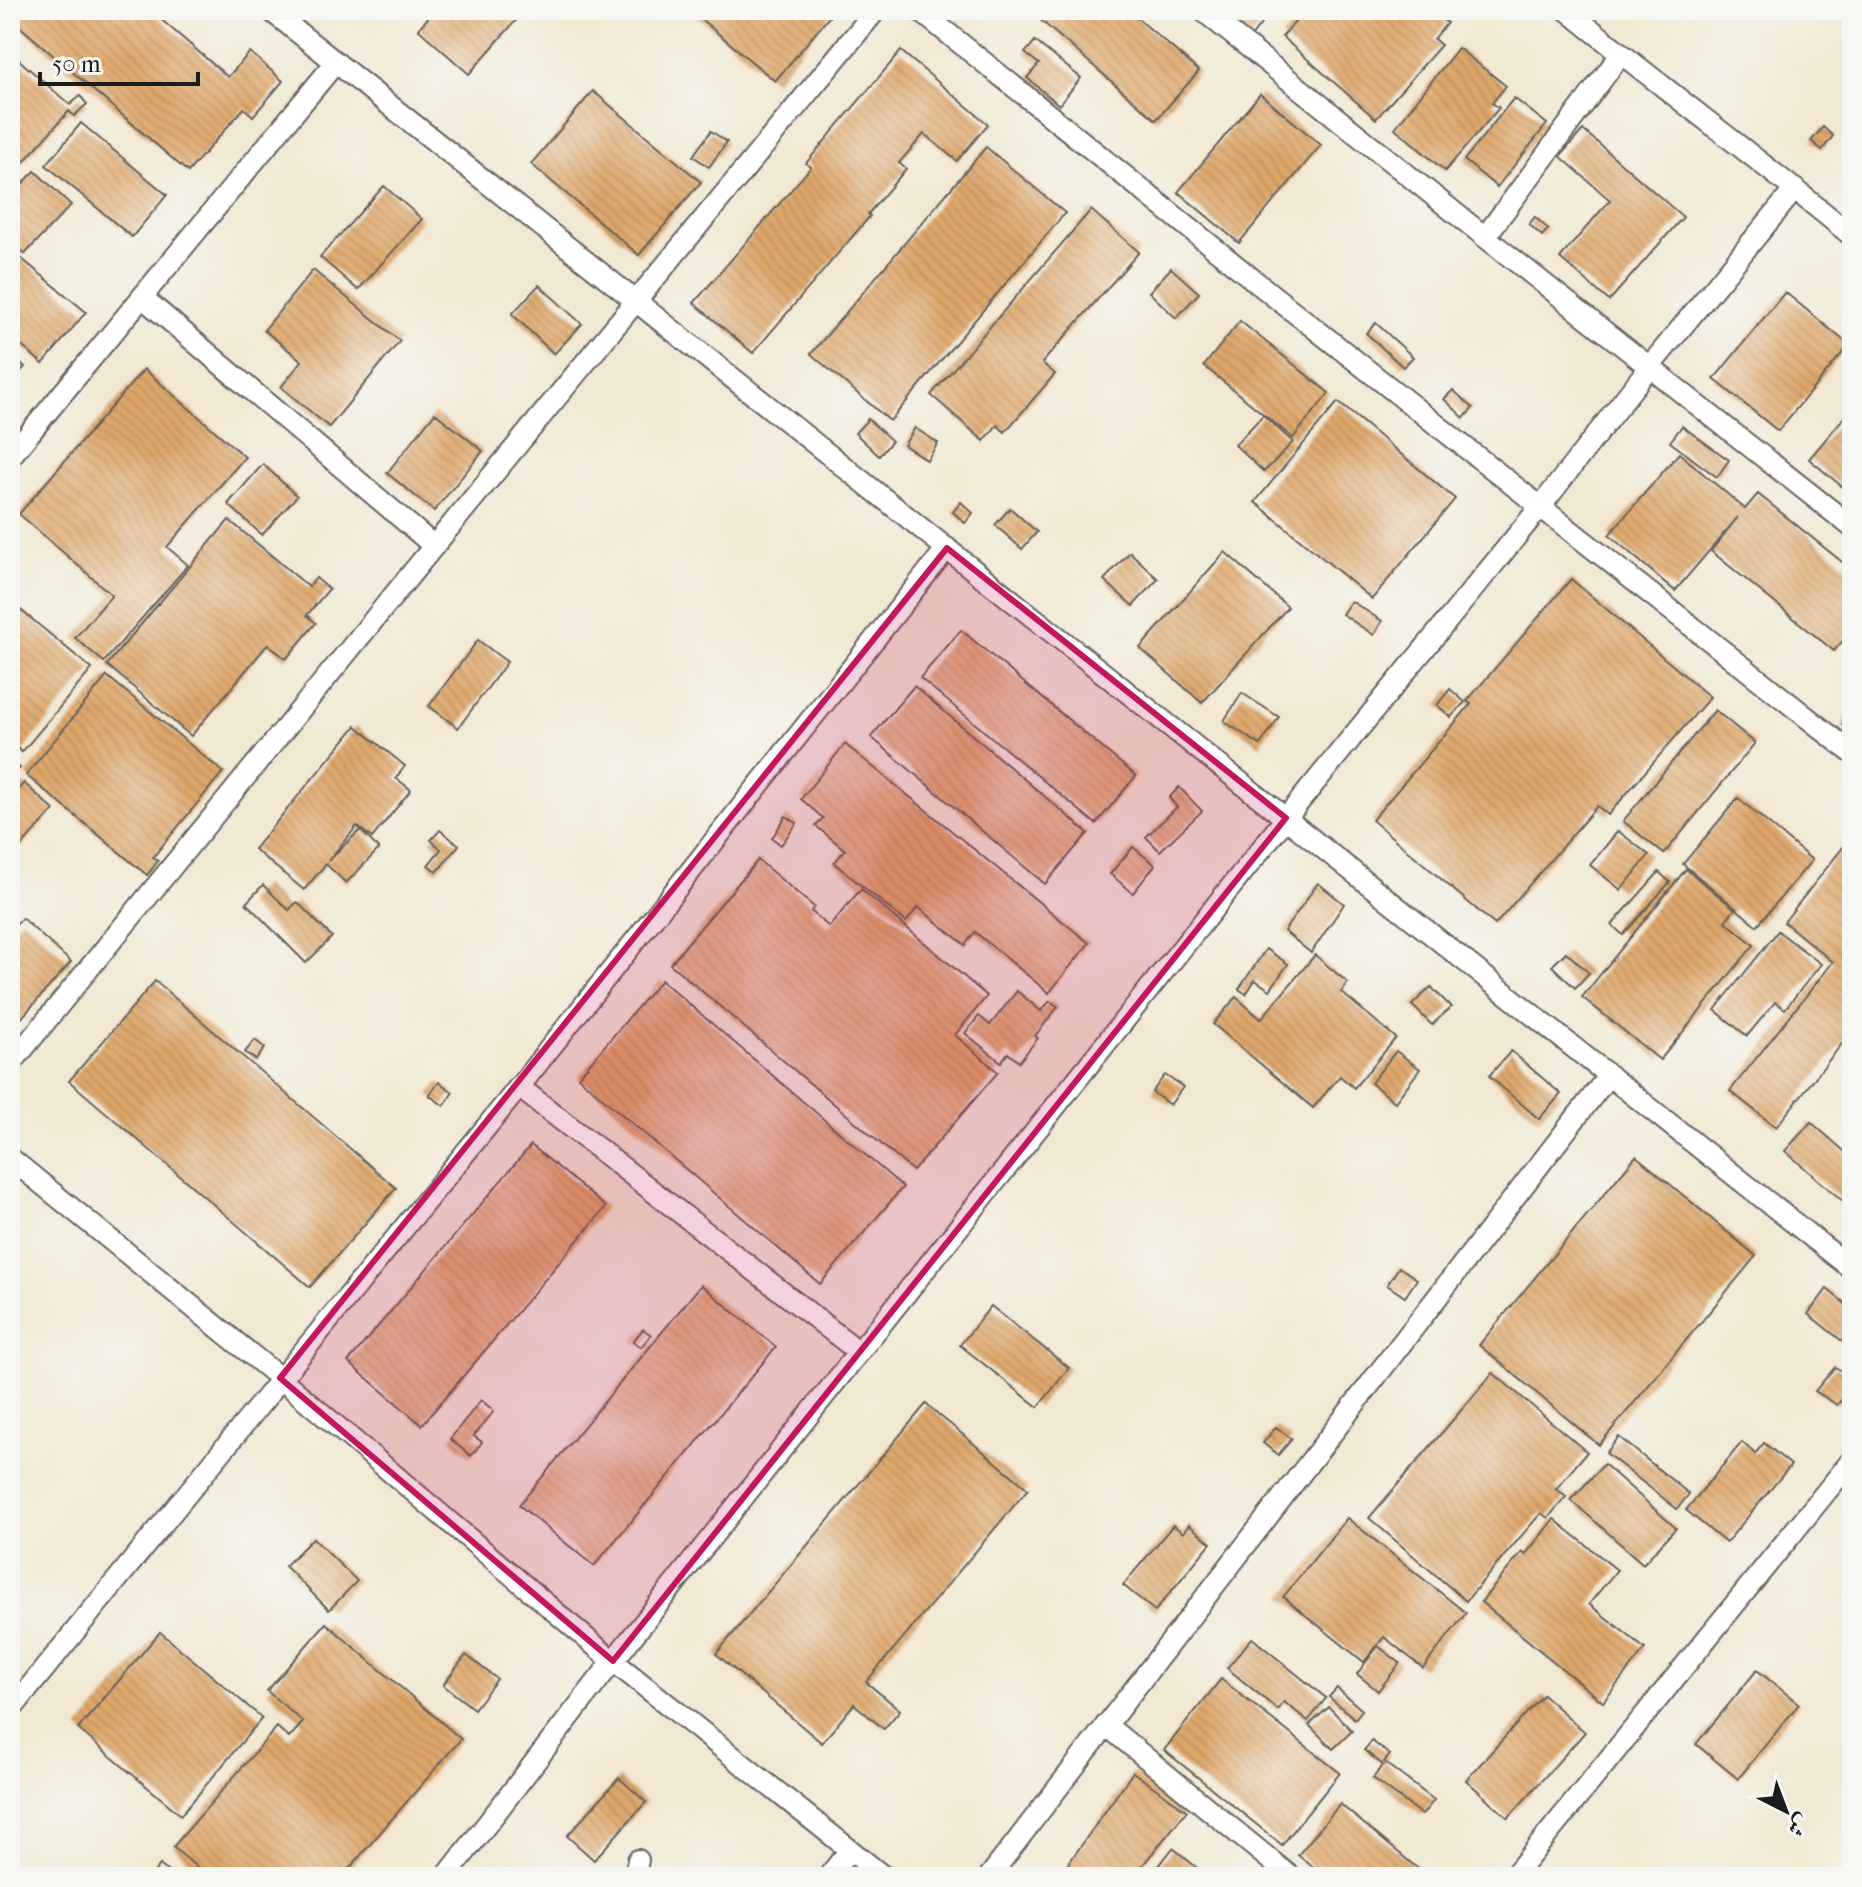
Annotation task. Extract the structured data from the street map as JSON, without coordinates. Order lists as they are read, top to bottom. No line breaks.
{"scale_bar":"50 m","north":"bottom right"}
